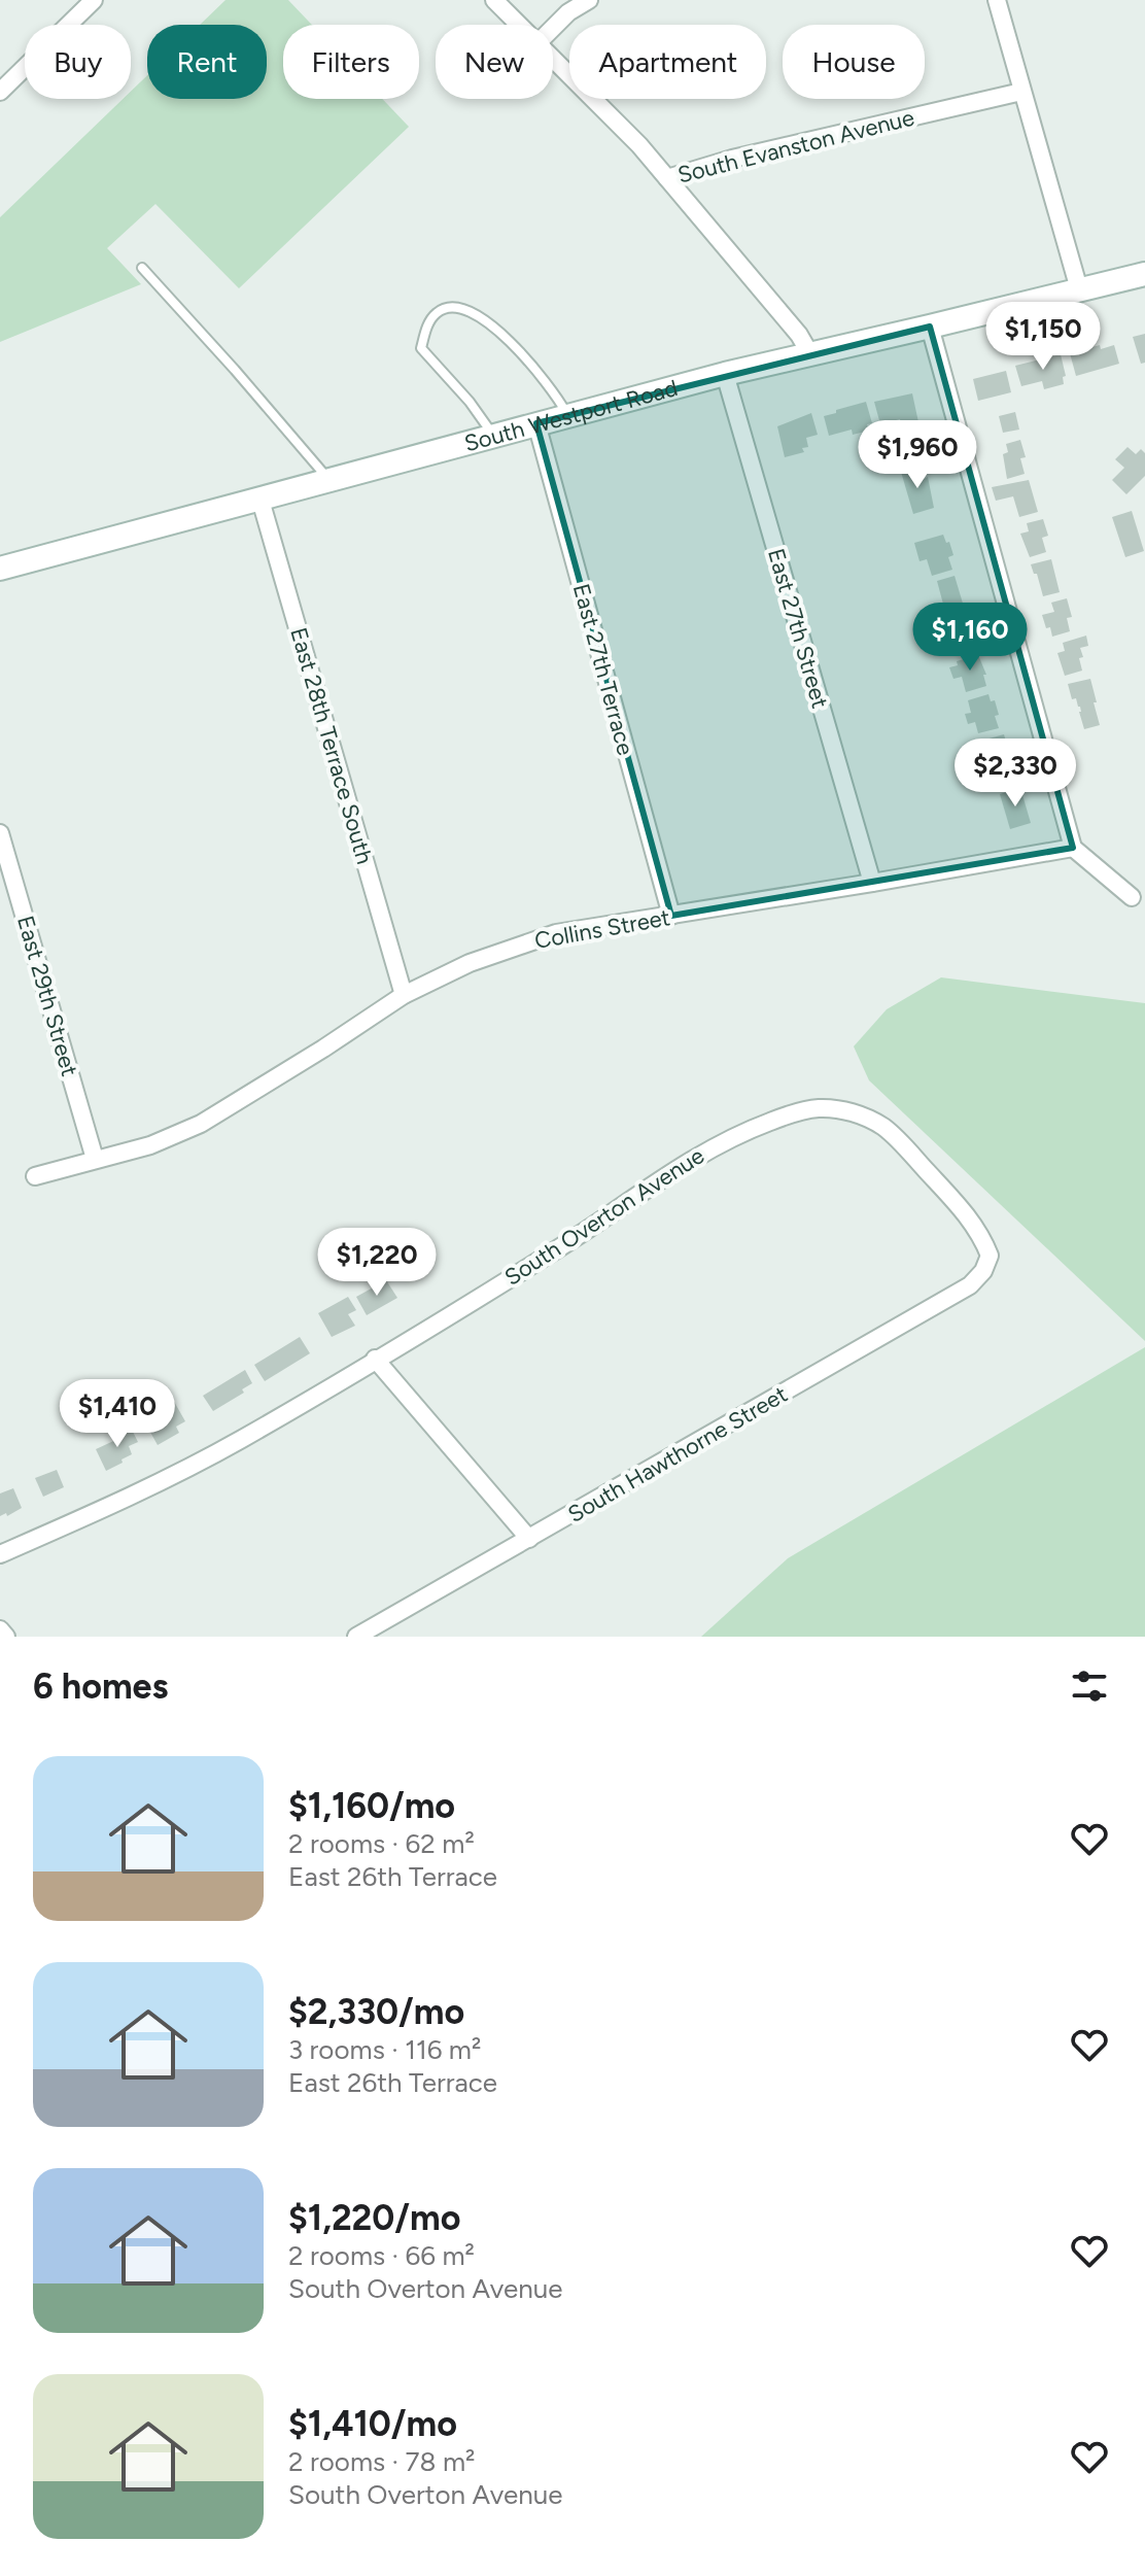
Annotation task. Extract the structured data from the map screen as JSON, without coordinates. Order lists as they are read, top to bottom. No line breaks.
{"streets":{"street":["South Evanston Avenue","South Westport Road","East 27th Street","East 27th Terrace","East 28th Terrace South","Collins Street","East 29th Street","South Overton Avenue","South Hawthorne Street"]},"crossings":[["South Westport Road","East 27th Street"],["South Westport Road","East 27th Terrace"],["South Westport Road","East 28th Terrace South"],["East 27th Street","Collins Street"],["East 27th Terrace","Collins Street"],["East 28th Terrace South","Collins Street"],["Collins Street","East 29th Street"],["South Overton Avenue","South Hawthorne Street"]],"page":{"chip":["Buy","Rent","Filters","New","Apartment","House"],"price":["$1,150","$1,960","$1,160","$2,330","$1,220","$1,410"],"heading":"6 homes","list":[{"name":"$1,160/mo","note":"2 rooms · 62 m² · East 26th Terrace"},{"name":"$2,330/mo","note":"3 rooms · 116 m² · East 26th Terrace"},{"name":"$1,220/mo","note":"2 rooms · 66 m² · South Overton Avenue"},{"name":"$1,410/mo","note":"2 rooms · 78 m² · South Overton Avenue"}]}}
